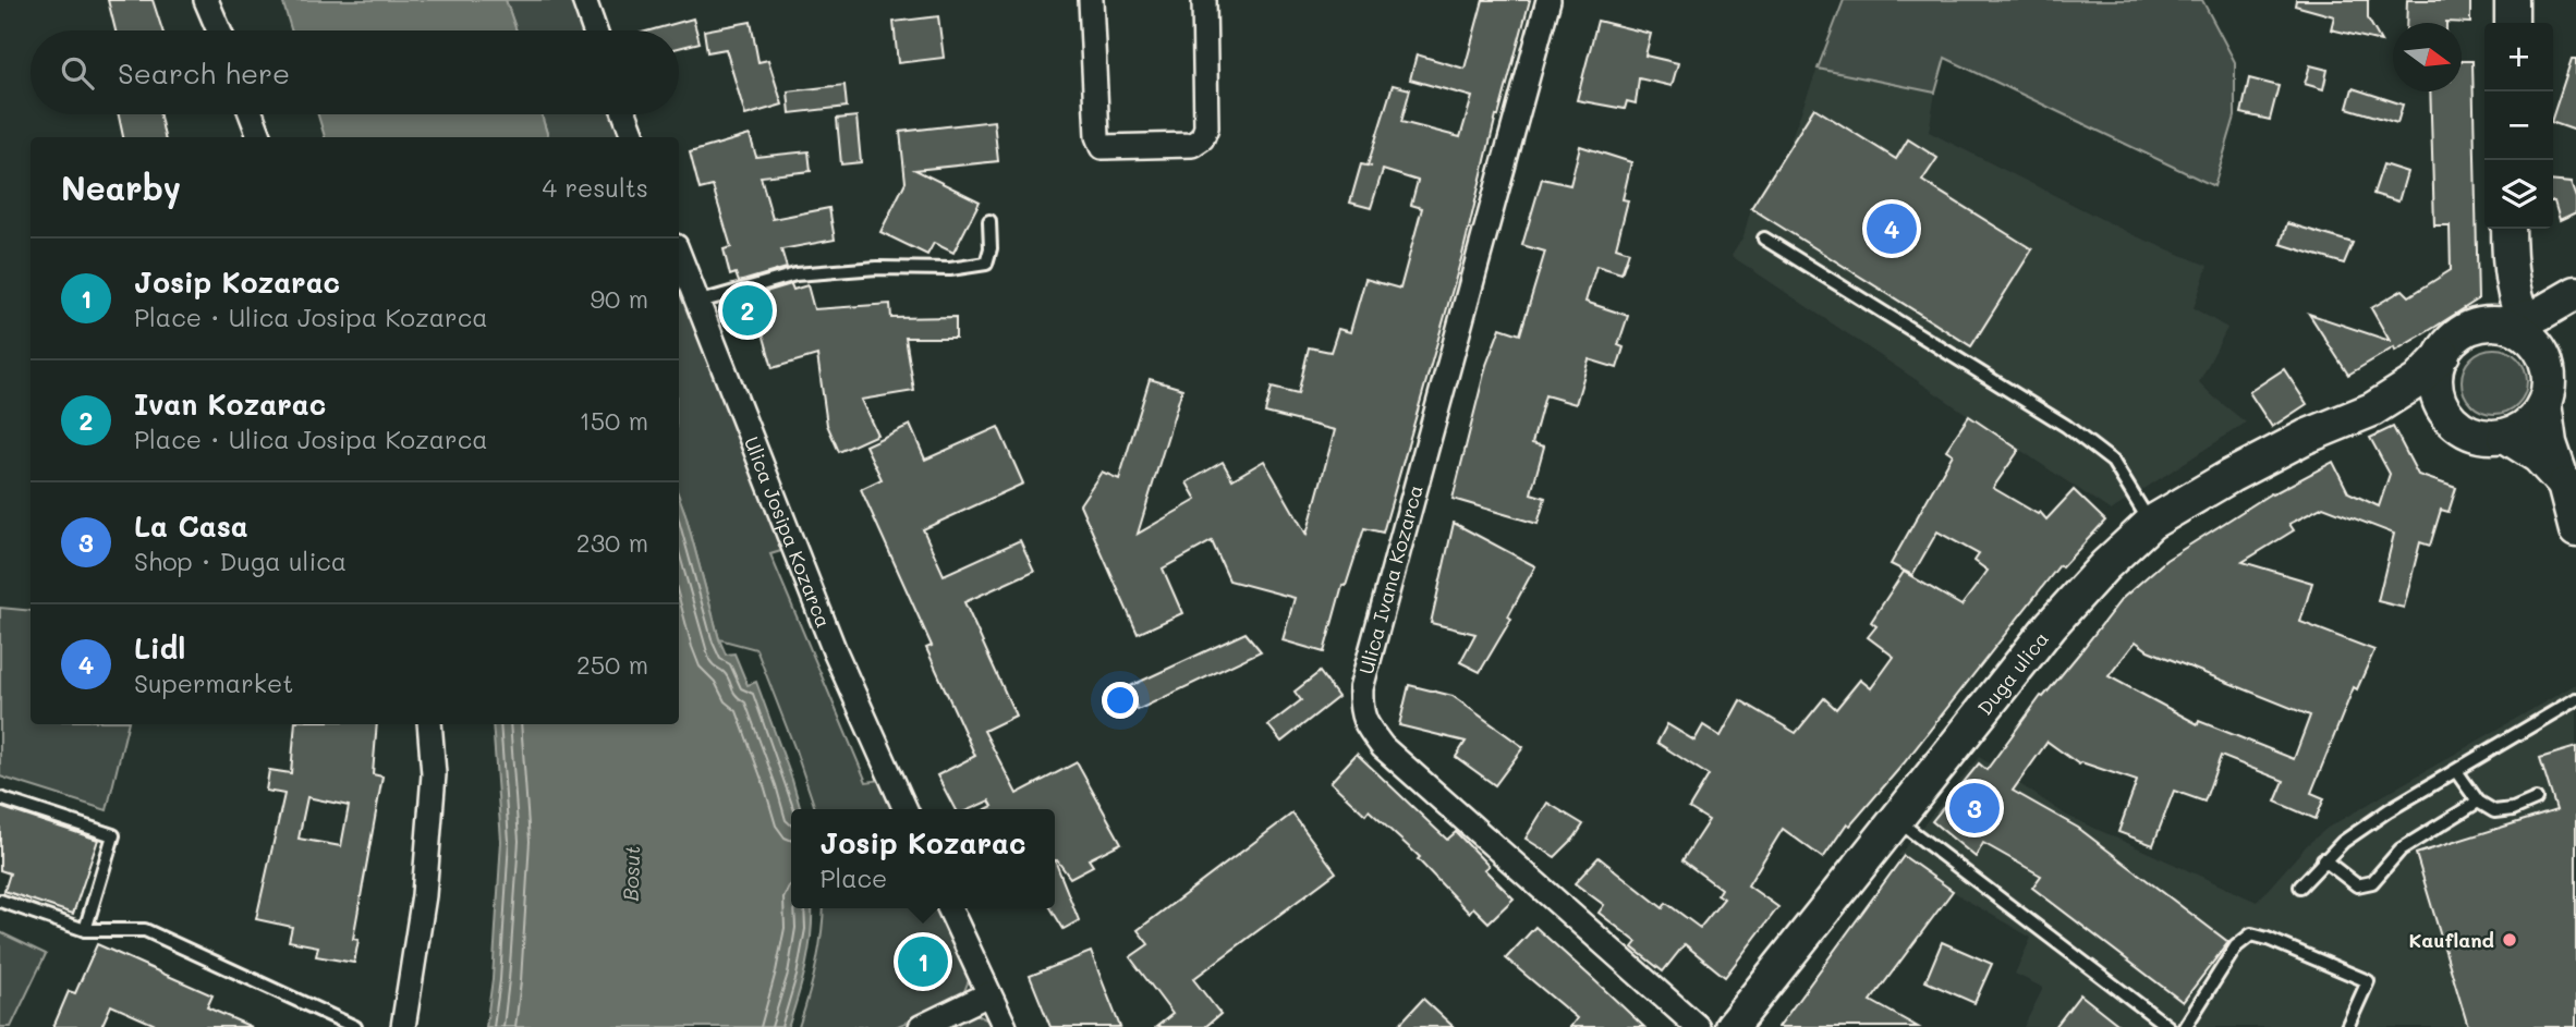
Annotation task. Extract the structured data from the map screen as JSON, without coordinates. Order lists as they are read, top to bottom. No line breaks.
{"streets":{"main road":["Duga ulica"],"street":["Ulica Josipa Kozarca","Ulica Ivana Kozarca"]},"water":["Bosut"],"places":["Kaufland"],"north":"right","page":{"map_buttons":["+","−"],"search":"Search here","heading":["Nearby","4 results"],"pins":["4","2","3","1"],"list":[{"mark":"1","name":"Josip Kozarac","note":"Place · Ulica Josipa Kozarca","value":"90 m"},{"mark":"2","name":"Ivan Kozarac","note":"Place · Ulica Josipa Kozarca","value":"150 m"},{"mark":"3","name":"La Casa","note":"Shop · Duga ulica","value":"230 m"},{"mark":"4","name":"Lidl","note":"Supermarket","value":"250 m"}],"popup":["Josip Kozarac","Place"]}}
